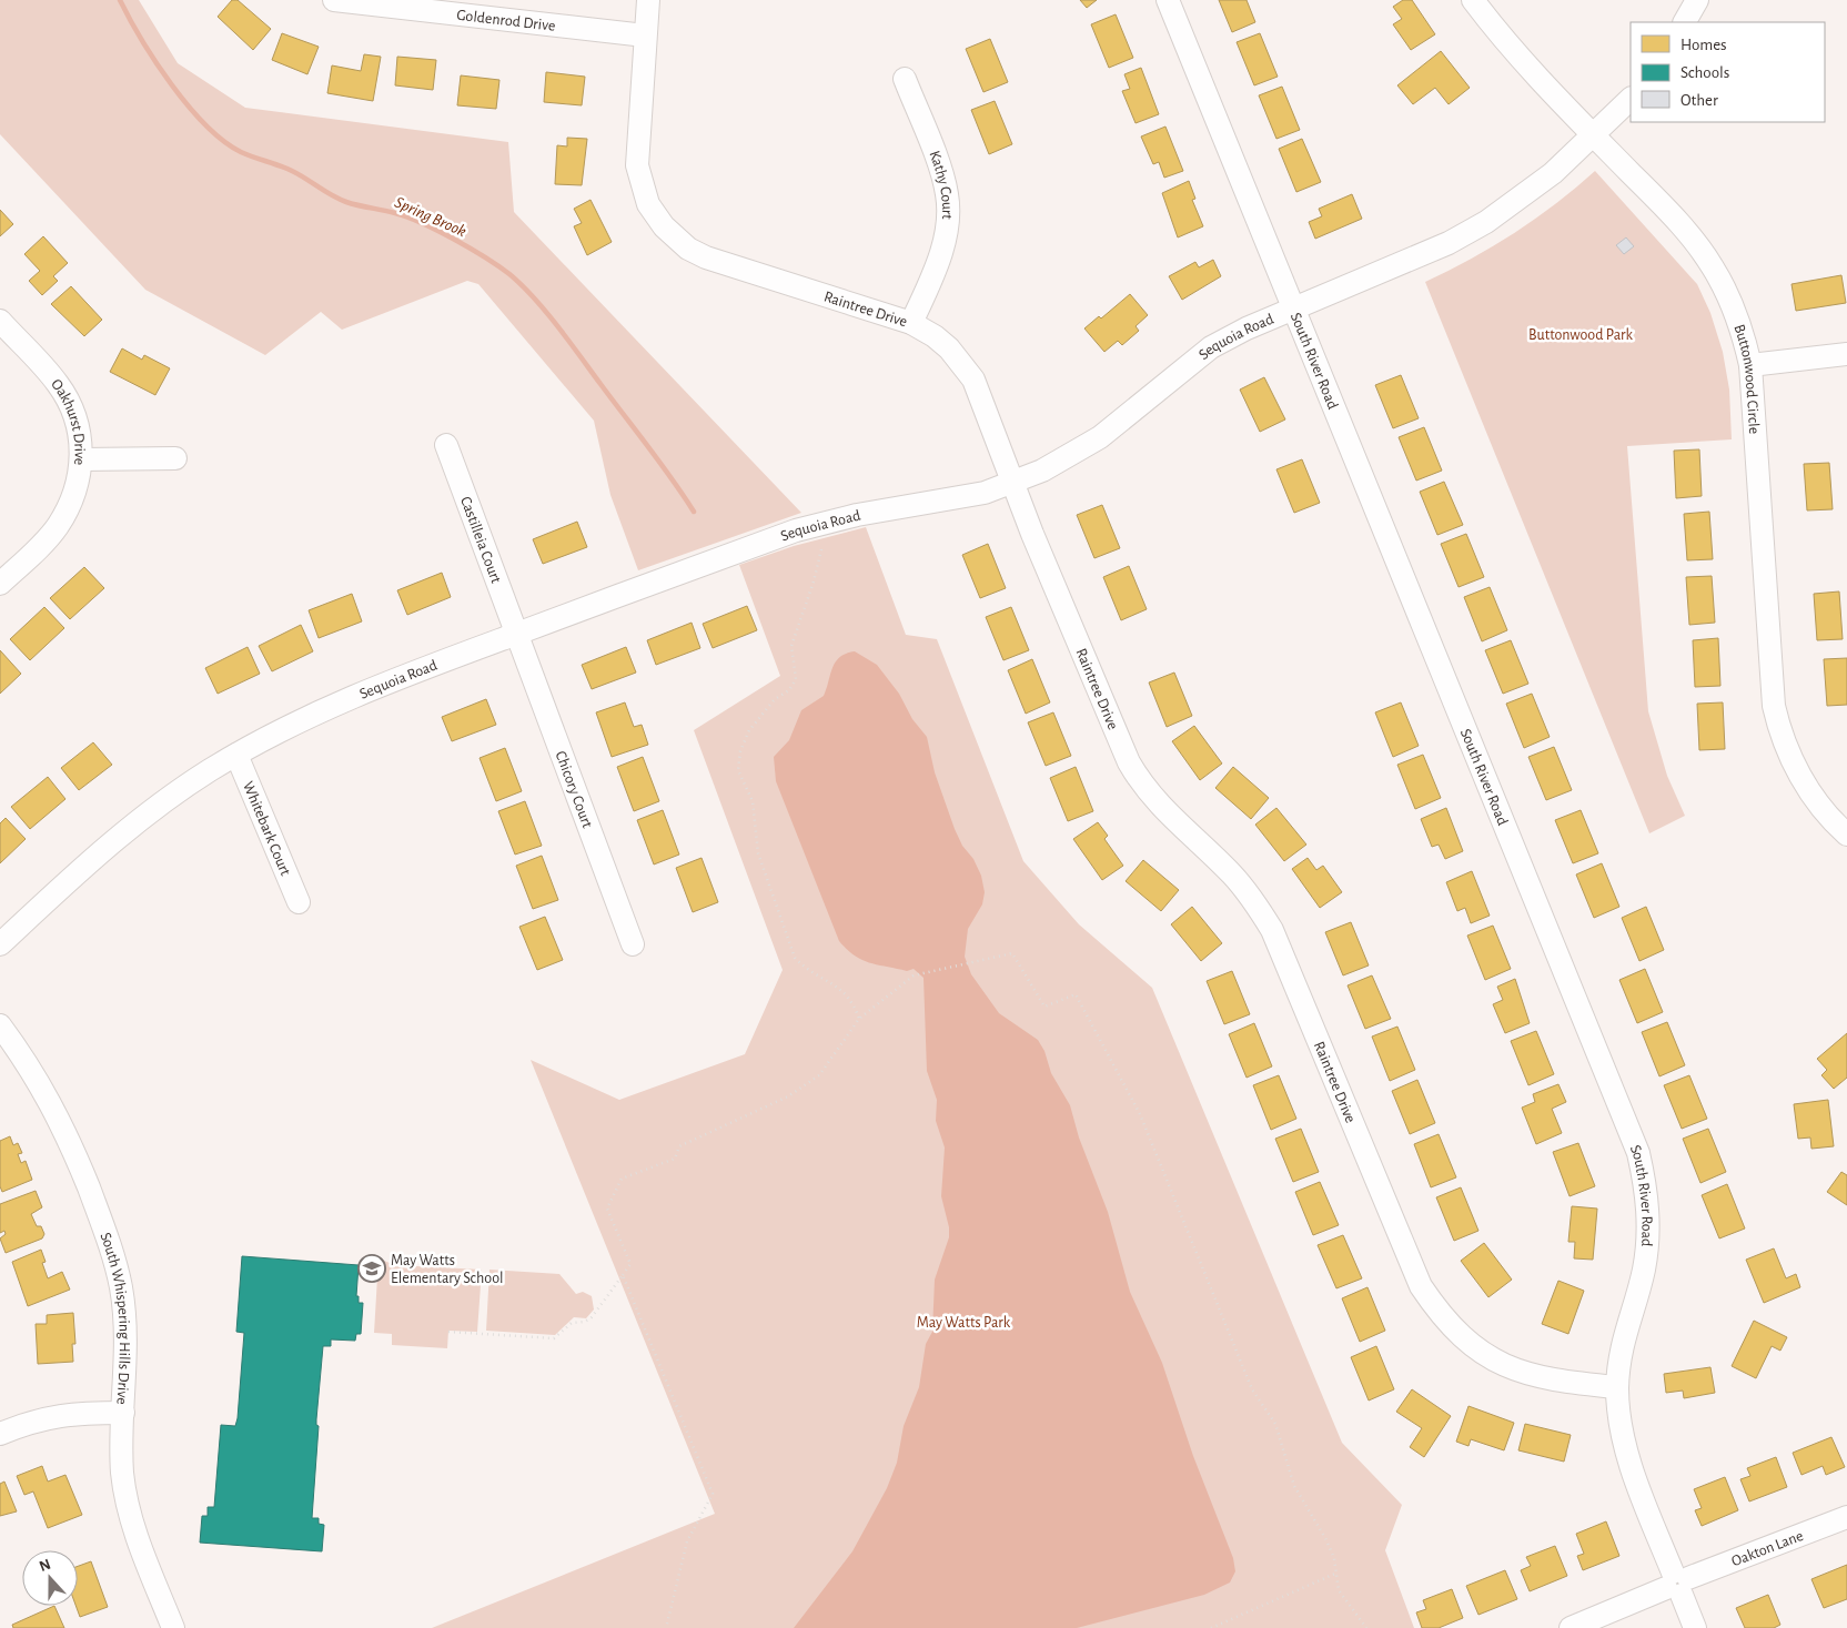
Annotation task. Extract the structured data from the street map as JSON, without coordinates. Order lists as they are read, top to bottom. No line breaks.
{"streets":{"street":["Goldenrod Drive","Kathy Court","Raintree Drive","Sequoia Road","South River Road","Buttonwood Circle","Oakhurst Drive","Castilleia Court","Chicory Court","Whitebark Court","South Whispering Hills Drive","Oakton Lane"]},"crossings":[["Goldenrod Drive","Raintree Drive"],["Kathy Court","Raintree Drive"],["Raintree Drive","Sequoia Road"],["Raintree Drive","South River Road"],["Sequoia Road","South River Road"],["Sequoia Road","Buttonwood Circle"],["Sequoia Road","Castilleia Court"],["Sequoia Road","Chicory Court"],["Sequoia Road","Whitebark Court"],["South River Road","Oakton Lane"],["Castilleia Court","Chicory Court"]],"water":["Spring Brook"],"parks":["Buttonwood Park","May Watts Park"],"places":{"school or university":["May Watts Elementary School"]},"legend":["Homes","Schools","Other"],"north":"top"}
